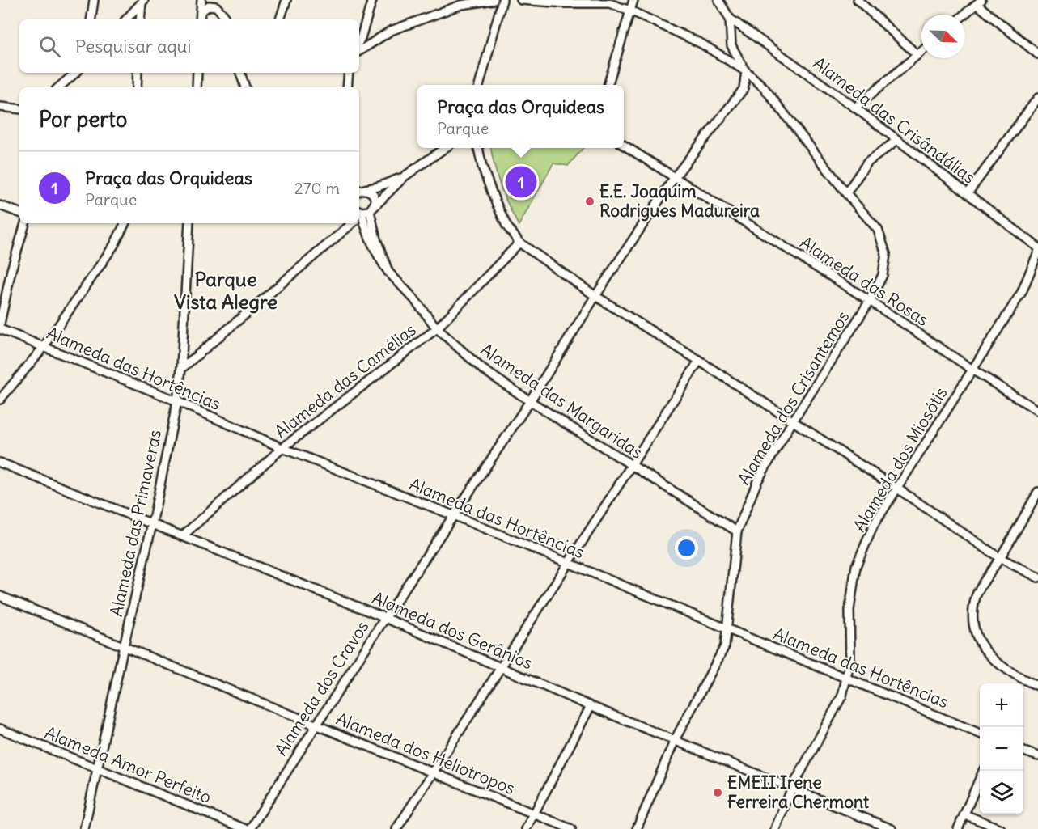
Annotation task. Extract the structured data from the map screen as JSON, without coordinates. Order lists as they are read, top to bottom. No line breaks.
{"streets":{"street":["Alameda das Crisândálias","Alameda das Rosas","Alameda das Hortências","Alameda das Camélias","Alameda dos Crisantemos","Alameda das Margaridas","Alameda dos Miosótis","Alameda das Primaveras","Alameda dos Gerânios","Alameda dos Cravos","Alameda dos Heliotropos","Alameda Amor Perfeito"]},"crossings":[["Alameda das Rosas","Alameda dos Crisantemos"],["Alameda das Rosas","Alameda dos Miosótis"],["Alameda das Rosas","Alameda dos Cravos"],["Alameda das Hortências","Alameda das Camélias"],["Alameda das Hortências","Alameda dos Crisantemos"],["Alameda das Hortências","Alameda dos Miosótis"],["Alameda das Hortências","Alameda das Primaveras"],["Alameda das Hortências","Alameda dos Cravos"],["Alameda das Camélias","Alameda das Margaridas"],["Alameda das Camélias","Alameda dos Gerânios"],["Alameda dos Crisantemos","Alameda das Margaridas"],["Alameda dos Crisantemos","Alameda dos Gerânios"],["Alameda das Margaridas","Alameda dos Cravos"],["Alameda dos Miosótis","Alameda dos Gerânios"],["Alameda das Primaveras","Alameda dos Gerânios"],["Alameda das Primaveras","Alameda dos Heliotropos"],["Alameda das Primaveras","Alameda Amor Perfeito"],["Alameda dos Gerânios","Alameda dos Cravos"],["Alameda dos Cravos","Alameda dos Heliotropos"]],"districts":["Parque Vista Alegre"],"places":["E.E. Joaquim Rodrigues Madureira","EMEII Irene Ferreira Chermont"],"north":"bottom right","page":{"search":"Pesquisar aqui","popup":["Praça das Orquideas","Parque"],"heading":"Por perto","list":[{"mark":"1","name":"Praça das Orquideas","note":"Parque","value":"270 m"}],"pins":"1","map_buttons":["+","−"]}}
